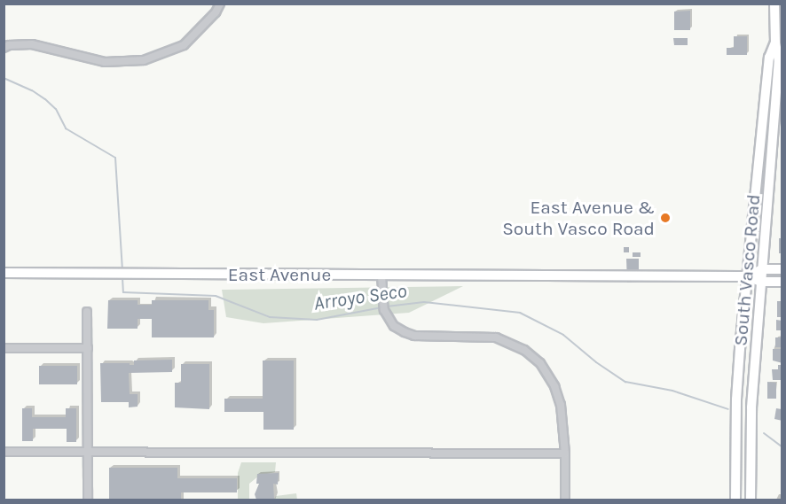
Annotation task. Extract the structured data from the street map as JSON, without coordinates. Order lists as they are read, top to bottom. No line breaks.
{"streets":{"main road":["South Vasco Road","East Avenue"]},"crossings":[["South Vasco Road","East Avenue"]],"water":["Arroyo Seco"],"places":["East Avenue & South Vasco Road"]}
